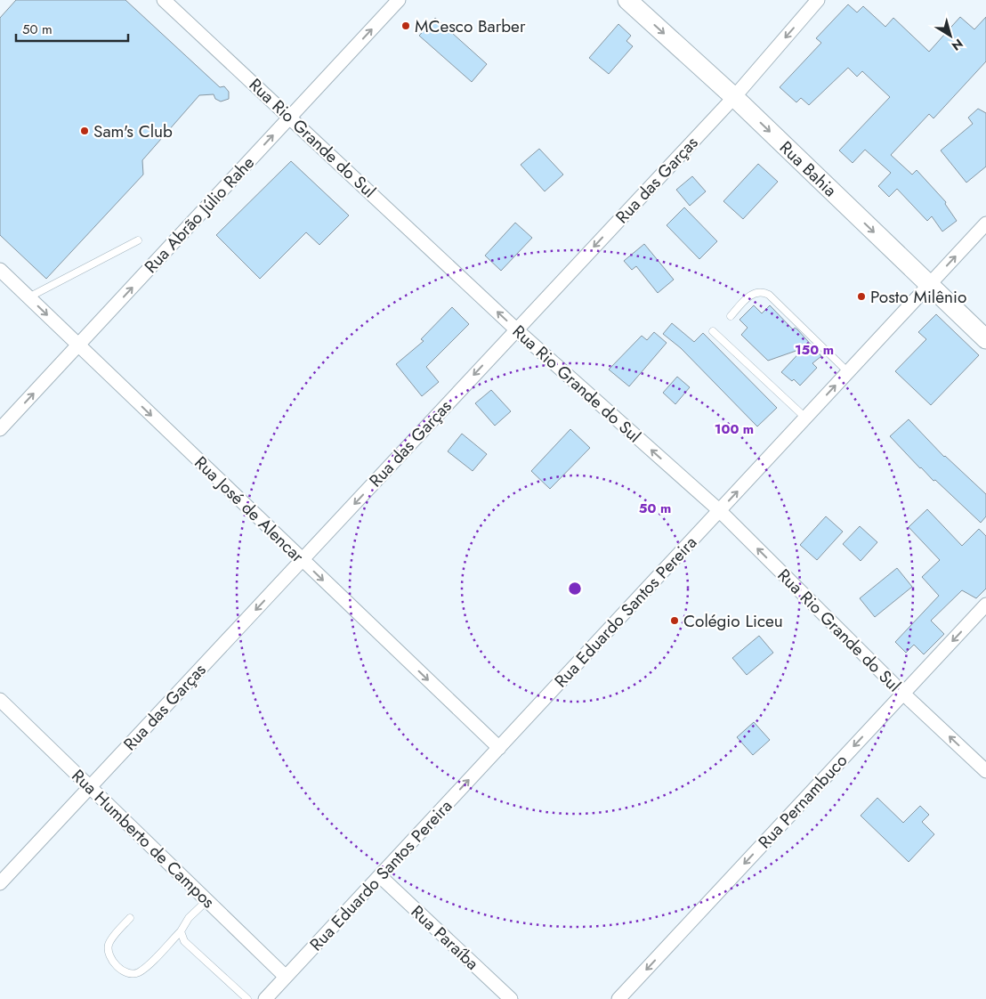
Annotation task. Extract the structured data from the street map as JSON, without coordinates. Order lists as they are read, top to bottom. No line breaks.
{"streets":{"main road":["Rua Bahia"],"street":["Rua Rio Grande do Sul","Rua das Garças","Rua Abrão Júlio Rahe","Rua José de Alencar","Rua Eduardo Santos Pereira","Rua Pernambuco","Rua Humberto de Campos","Rua Paraíba"]},"crossings":[["Rua Rio Grande do Sul","Rua das Garças"],["Rua Rio Grande do Sul","Rua Abrão Júlio Rahe"],["Rua Rio Grande do Sul","Rua Eduardo Santos Pereira"],["Rua Rio Grande do Sul","Rua Pernambuco"],["Rua Bahia","Rua das Garças"],["Rua Bahia","Rua Eduardo Santos Pereira"],["Rua das Garças","Rua José de Alencar"],["Rua das Garças","Rua Humberto de Campos"],["Rua Abrão Júlio Rahe","Rua José de Alencar"],["Rua José de Alencar","Rua Eduardo Santos Pereira"],["Rua Eduardo Santos Pereira","Rua Humberto de Campos"],["Rua Eduardo Santos Pereira","Rua Paraíba"]],"one_way":["Rua Rio Grande do Sul","Rua Bahia","Rua das Garças","Rua Abrão Júlio Rahe","Rua José de Alencar","Rua Eduardo Santos Pereira","Rua Pernambuco"],"places":["MCesco Barber","Sam's Club","Posto Milênio","Colégio Liceu"],"scale_bar":"50 m","north":"bottom right","rings":["150 m","100 m","50 m"]}
